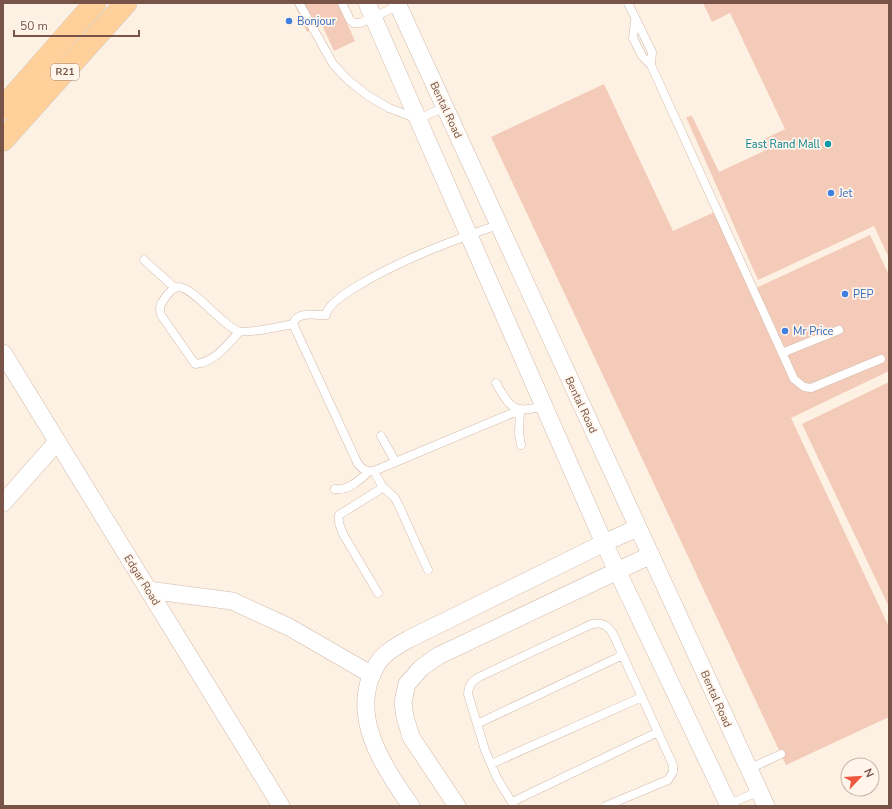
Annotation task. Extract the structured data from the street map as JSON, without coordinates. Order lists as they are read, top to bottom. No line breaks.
{"streets":{"main road":["R21"],"street":["Bental Road","Edgar Road"]},"places":["Bonjour","East Rand Mall","Jet","PEP","Mr Price"],"scale_bar":"50 m","north":"top right"}
